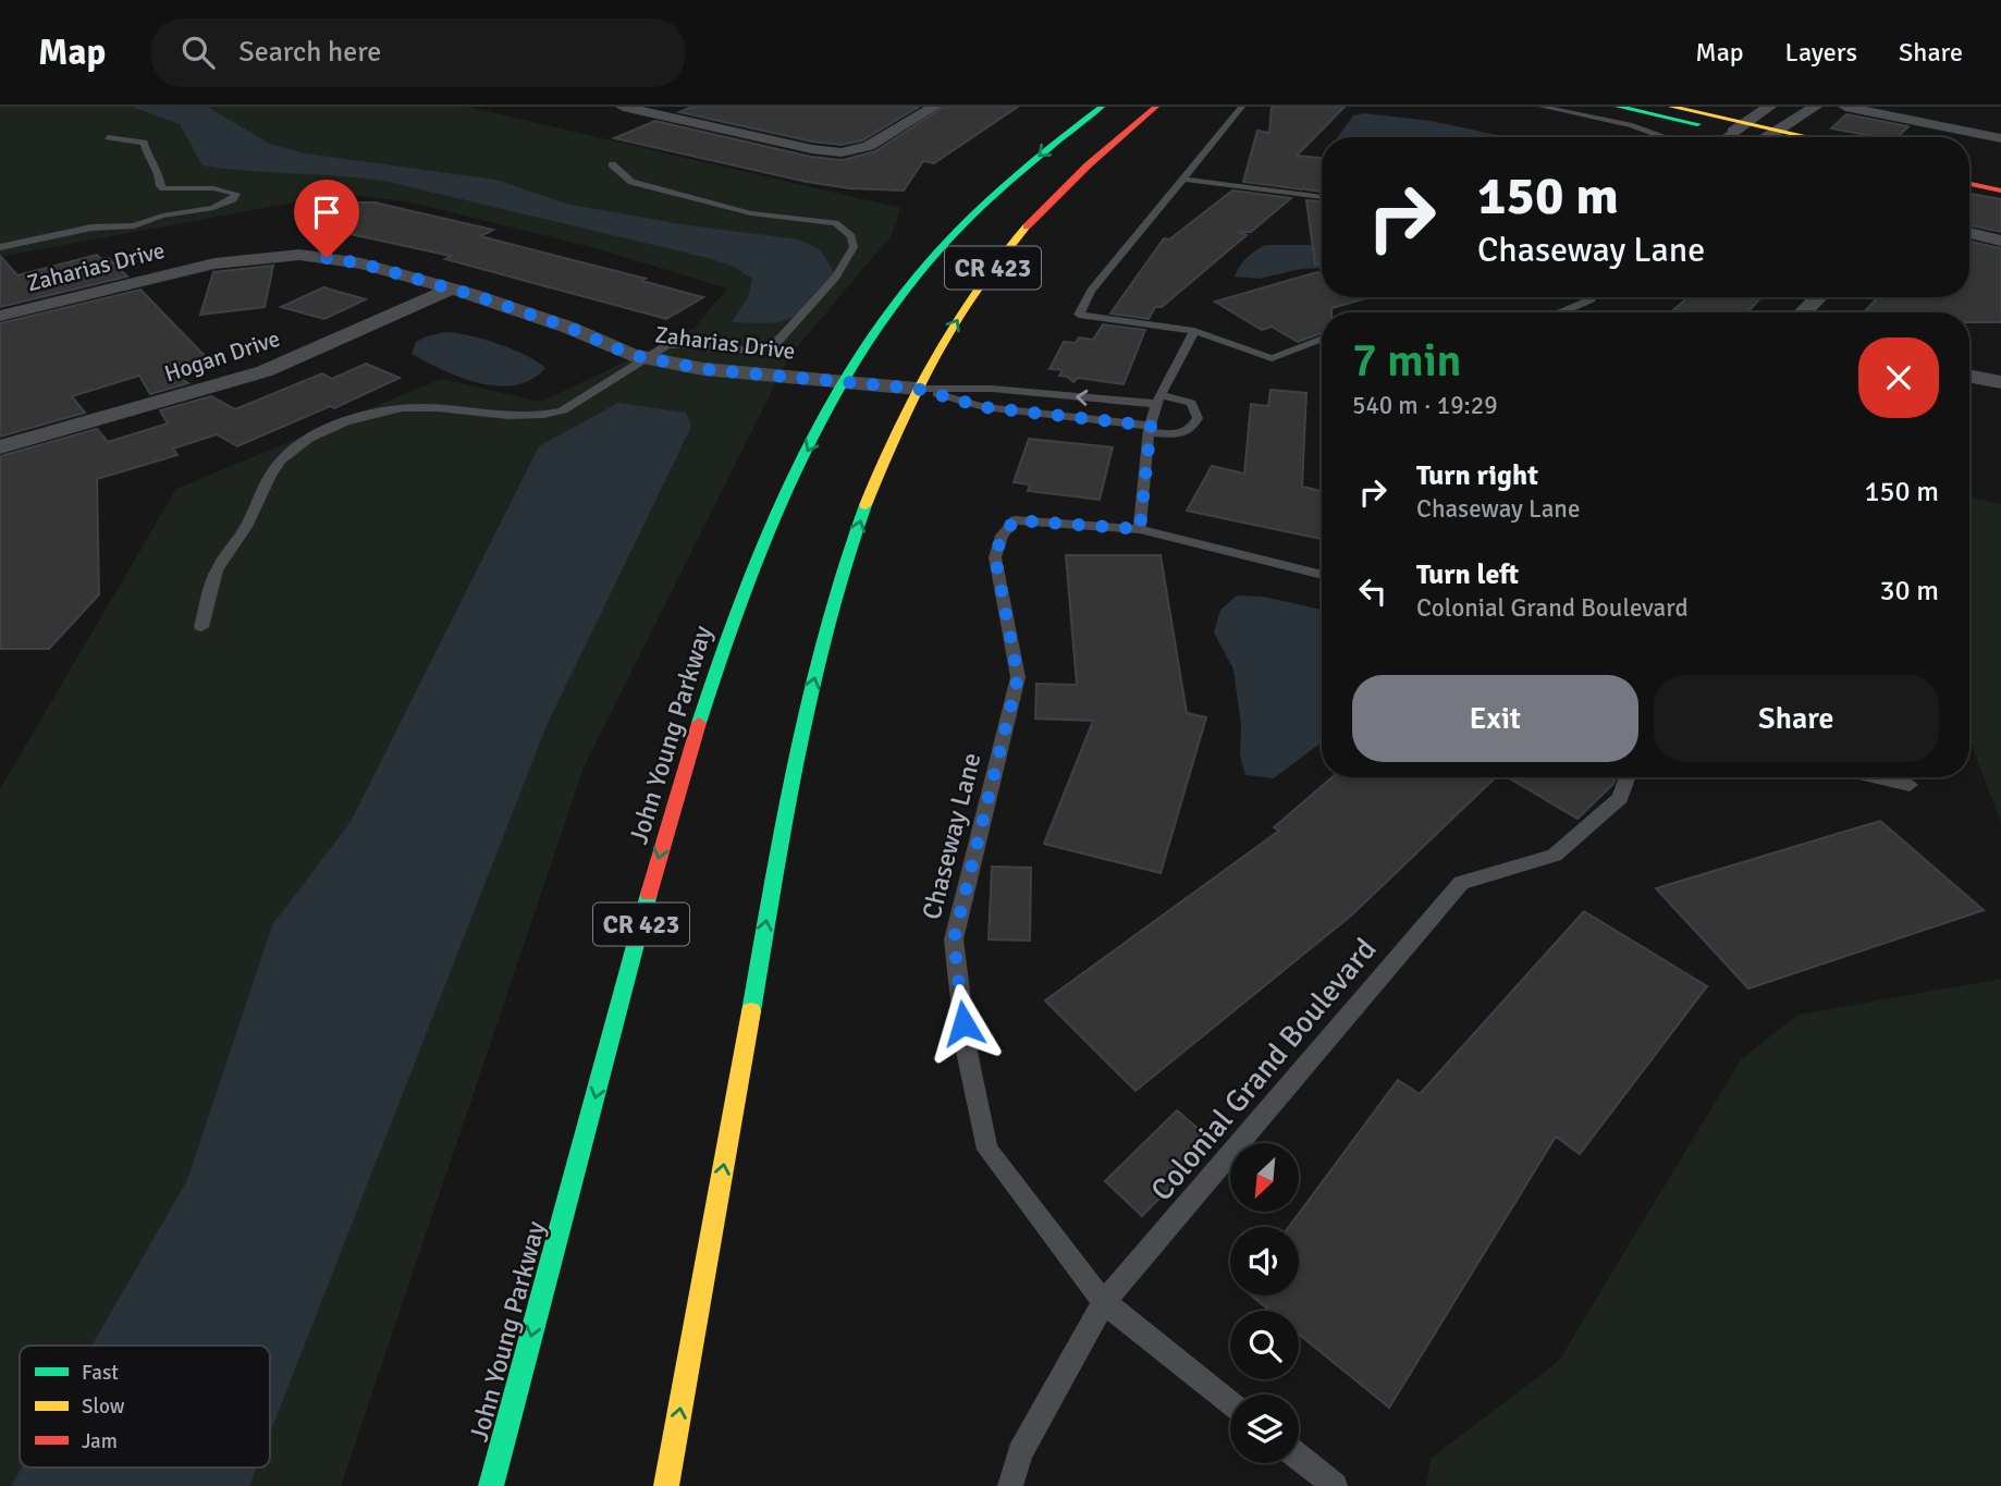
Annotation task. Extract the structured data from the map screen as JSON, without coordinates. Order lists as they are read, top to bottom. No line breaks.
{"streets":{"main road":["CR 423","John Young Parkway"],"street":["Zaharias Drive","Hogan Drive"],"lane":["Chaseway Lane","Colonial Grand Boulevard"]},"crossings":[["Zaharias Drive","CR 423"],["Zaharias Drive","Hogan Drive"],["Zaharias Drive","John Young Parkway"],["Chaseway Lane","Colonial Grand Boulevard"]],"legend":["Fast","Slow","Jam"],"north":"bottom left","page":{"header":"Map","search":"Search here","nav":["Map","Layers","Share"],"turn":["150 m","Chaseway Lane"],"heading":["7 min","540 m · 19:29"],"list":[{"name":"Turn right","note":"Chaseway Lane","value":"150 m"},{"name":"Turn left","note":"Colonial Grand Boulevard","value":"30 m"}],"buttons":["Exit","Share"]}}
